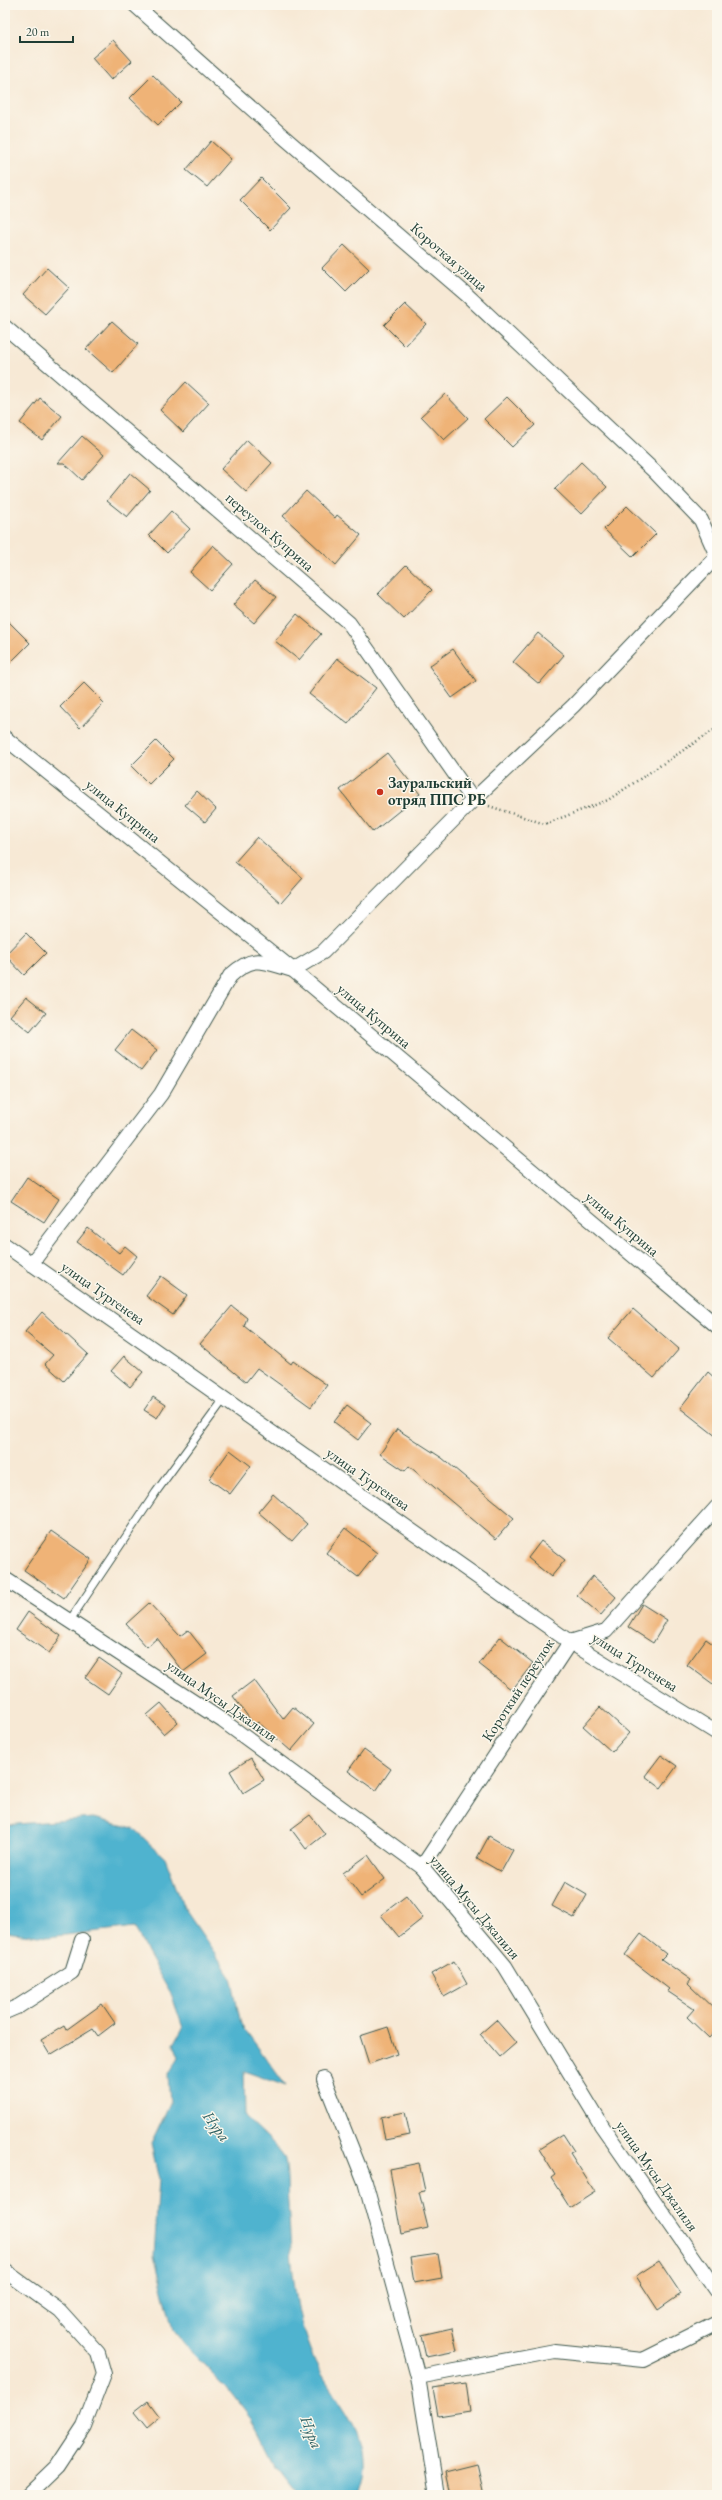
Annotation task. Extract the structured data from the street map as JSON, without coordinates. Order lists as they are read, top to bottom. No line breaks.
{"streets":{"street":["Короткая улица","переулок Куприна","улица Куприна","улица Тургенева","Короткий переулок","улица Мусы Джалиля"]},"crossings":[["улица Тургенева","Короткий переулок"],["Короткий переулок","улица Мусы Джалиля"]],"water":["Нура"],"places":["Зауральский отряд ППС РБ"],"scale_bar":"20 m"}
